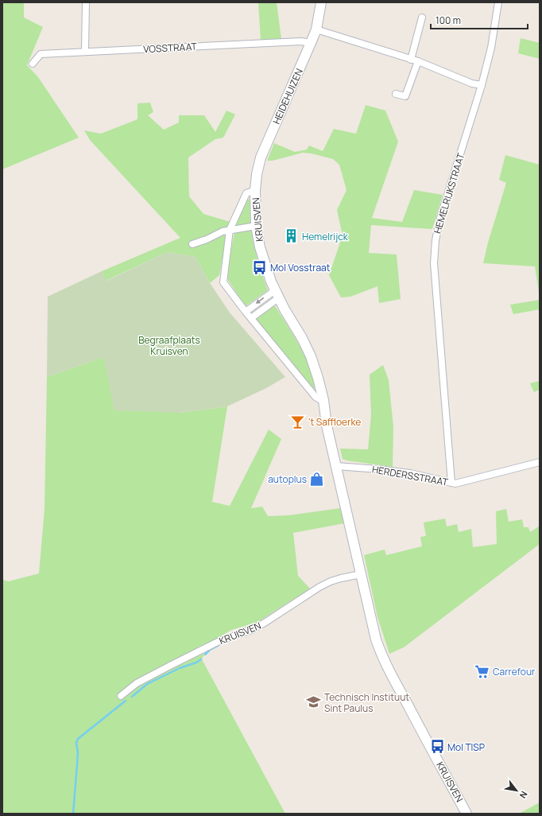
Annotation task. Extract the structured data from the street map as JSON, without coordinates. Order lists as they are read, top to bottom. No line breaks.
{"streets":{"street":["VOSSTRAAT","HEIDEHUIZEN","HEMELRIJKSTRAAT","KRUISVEN","HERDERSSTRAAT"]},"crossings":[["VOSSTRAAT","HEIDEHUIZEN"],["HEIDEHUIZEN","KRUISVEN"],["HEMELRIJKSTRAAT","HERDERSSTRAAT"],["KRUISVEN","HERDERSSTRAAT"]],"parks":["Begraafplaats Kruisven"],"places":{"building":["Hemelrijck"],"bus stop":["Mol Vosstraat","Mol TISP"],"bar":["'t Saffloerke"],"shop":["autoplus"],"supermarket":["Carrefour"],"school or university":["Technisch Instituut Sint Paulus"]},"scale_bar":"100 m","north":"bottom right"}
